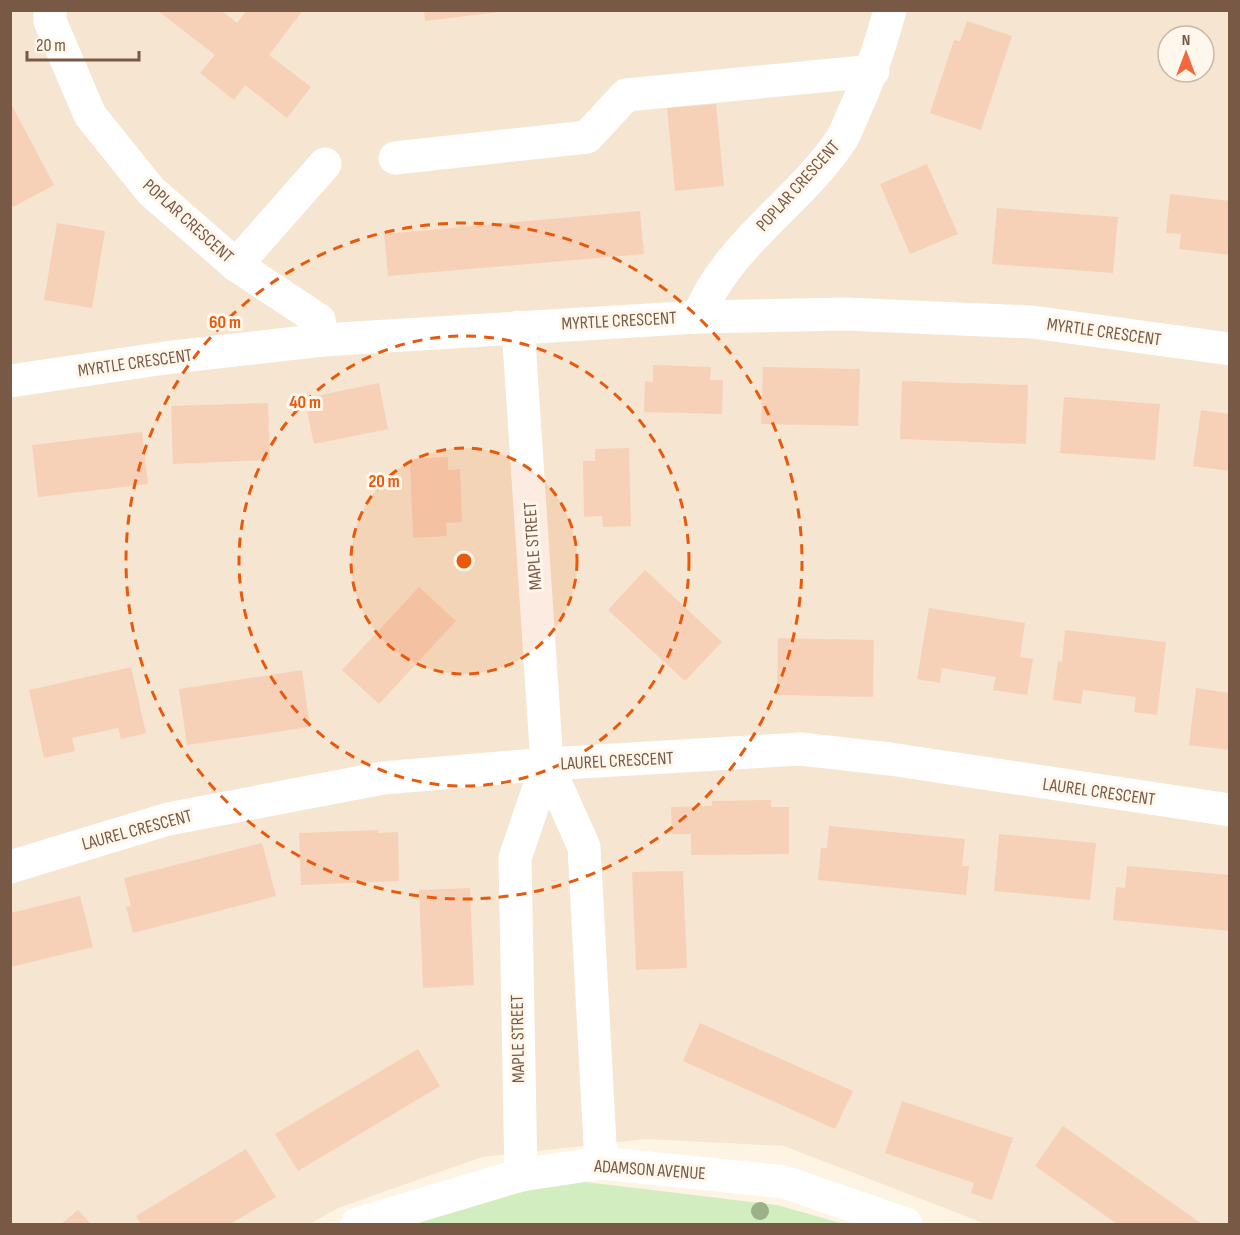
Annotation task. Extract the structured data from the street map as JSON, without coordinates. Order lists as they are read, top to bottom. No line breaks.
{"streets":{"street":["POPLAR CRESCENT","MYRTLE CRESCENT","MAPLE STREET","LAUREL CRESCENT","ADAMSON AVENUE"]},"crossings":[["POPLAR CRESCENT","MYRTLE CRESCENT"],["MYRTLE CRESCENT","MAPLE STREET"],["MAPLE STREET","LAUREL CRESCENT"],["MAPLE STREET","ADAMSON AVENUE"]],"scale_bar":"20 m","north":"top","rings":["60 m","40 m","20 m"]}
